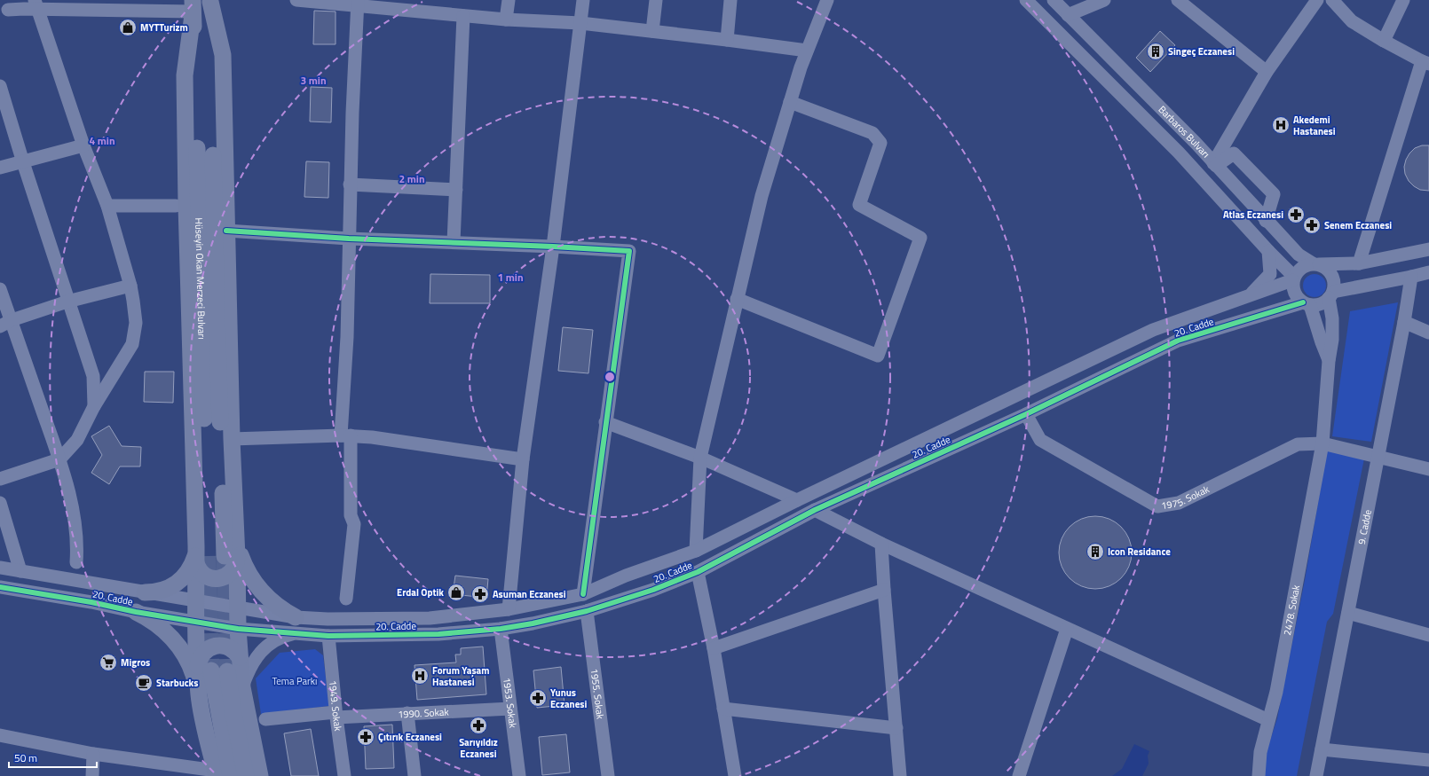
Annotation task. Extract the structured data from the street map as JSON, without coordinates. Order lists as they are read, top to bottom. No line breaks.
{"streets":{"main road":["Hüseyin Okan Merzeci Bulvarı"],"street":["Barbaros Bulvarı","20. Cadde","1975. Sokak","9. Cadde","2478. Sokak","1955. Sokak","1953. Sokak","1949. Sokak","1990. Sokak"]},"crossings":[["Barbaros Bulvarı","20. Cadde"],["Barbaros Bulvarı","2478. Sokak"],["20. Cadde","1975. Sokak"],["20. Cadde","2478. Sokak"],["20. Cadde","1955. Sokak"],["20. Cadde","1953. Sokak"],["20. Cadde","1949. Sokak"],["1975. Sokak","2478. Sokak"],["1953. Sokak","1990. Sokak"],["1949. Sokak","1990. Sokak"]],"parks":["Tema Parkı"],"places":{"shop":["MYTTurizm","Erdal Optik"],"building":["Singeç Eczanesi","Icon Residance"],"hospital":["Akedemi Hastanesi","Forum Yaşam Hastanesi"],"pharmacy":["Atlas Eczanesi","Senem Eczanesi","Asuman Eczanesi","Yunus Eczanesi","Sarıyıldız Eczanesi","Çıtırık Eczanesi"],"supermarket":["Migros"],"cafe":["Starbucks"]},"scale_bar":"50 m","rings":["3 min","4 min","2 min","1 min"]}
